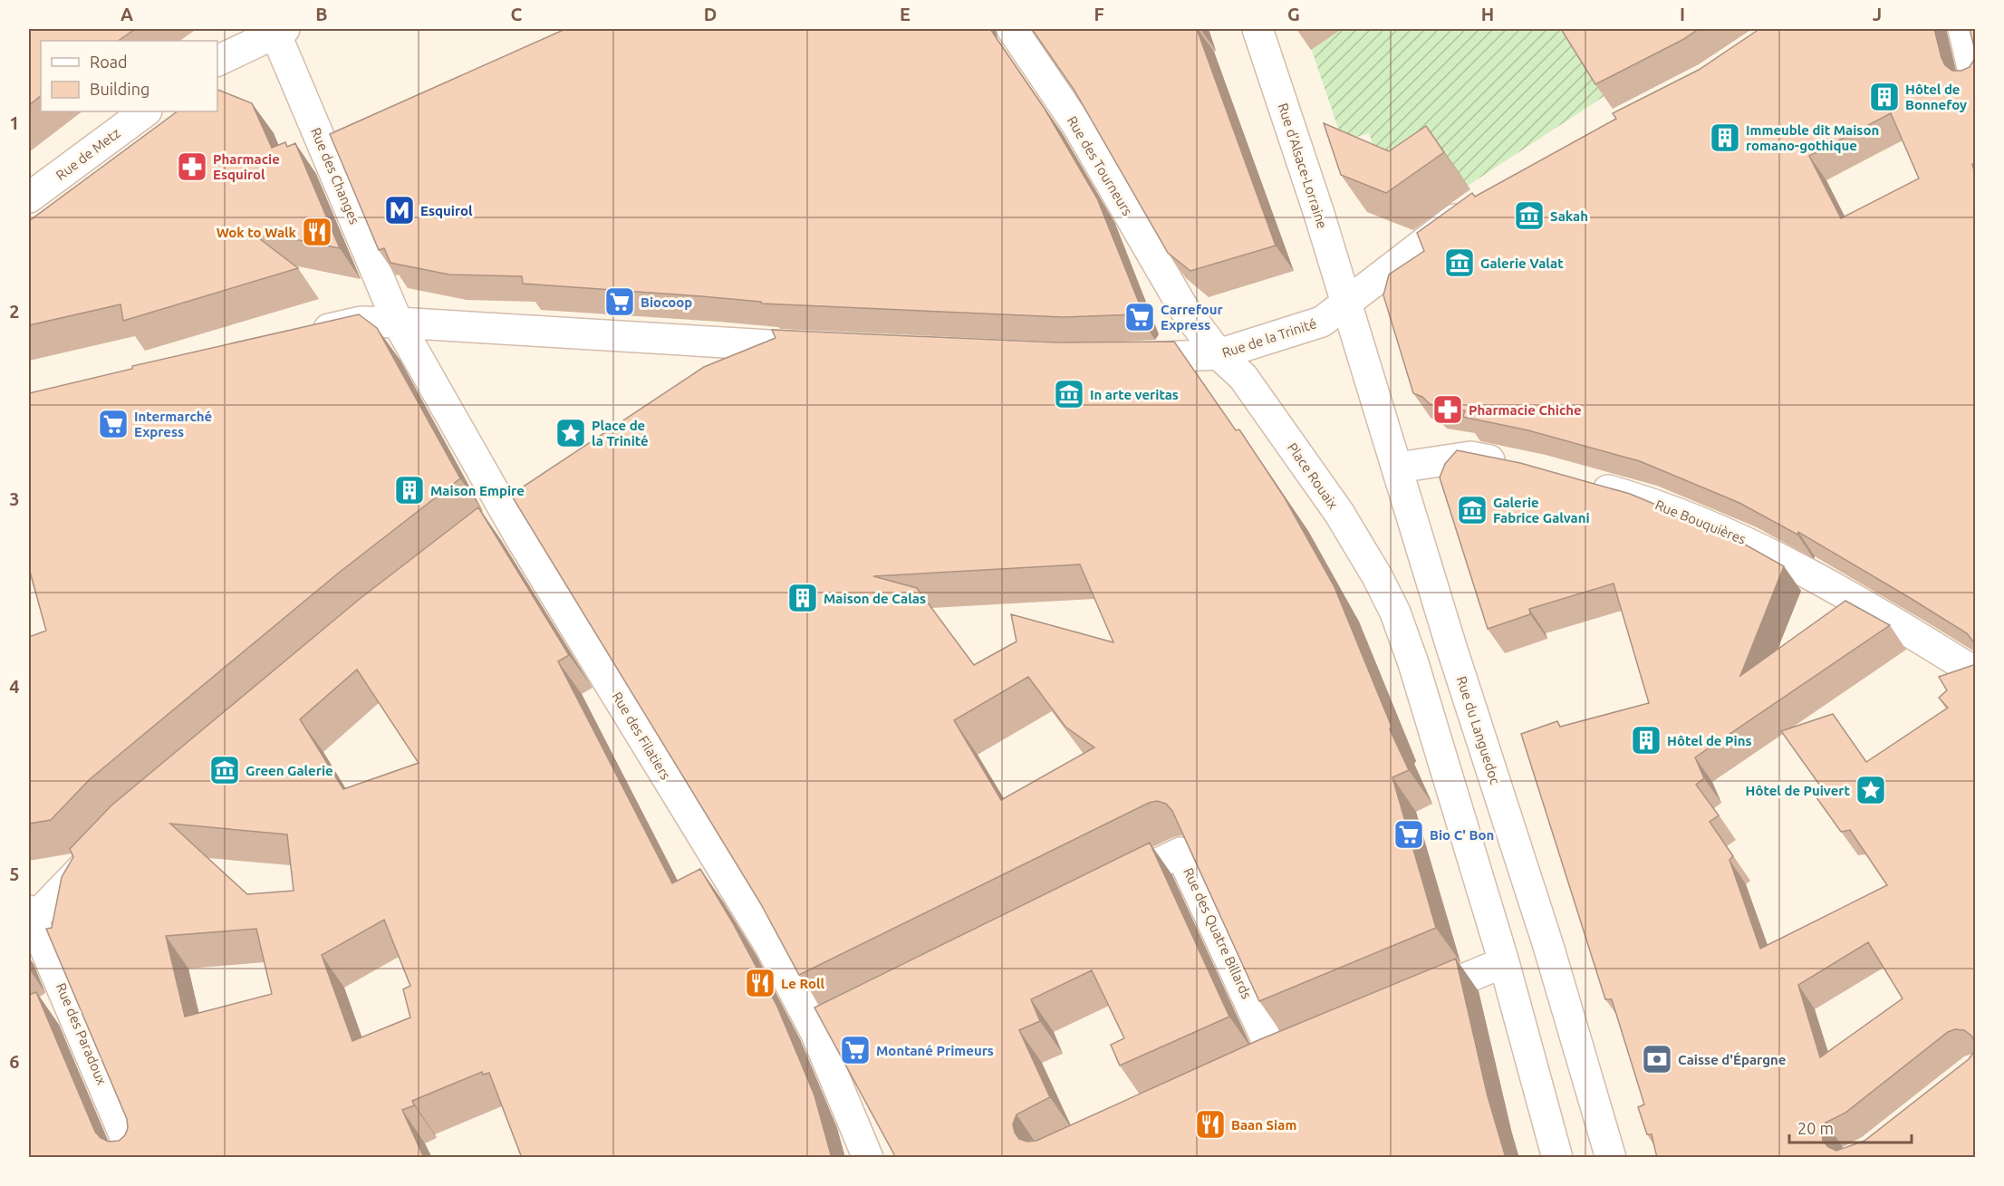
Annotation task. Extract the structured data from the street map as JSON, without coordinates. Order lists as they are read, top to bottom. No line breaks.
{"streets":{"street":["Rue de Metz","Rue des Tourneurs","Rue d'Alsace-Lorraine","Rue des Changes","Rue de la Trinité","Place Rouaix","Rue Bouquières","Rue du Languedoc","Rue des Filatiers","Rue des Quatre Billards","Rue des Paradoux"]},"crossings":[["Rue des Tourneurs","Place Rouaix"],["Rue d'Alsace-Lorraine","Rue de la Trinité"],["Rue d'Alsace-Lorraine","Rue du Languedoc"],["Rue des Changes","Rue des Filatiers"],["Rue de la Trinité","Place Rouaix"],["Rue de la Trinité","Rue du Languedoc"]],"places":{"building":["Hôtel de Bonnefoy","Immeuble dit Maison romano-gothique","Maison Empire","Maison de Calas","Hôtel de Pins"],"pharmacy":["Pharmacie Esquirol","Pharmacie Chiche"],"metro station":["Esquirol"],"museum":["Sakah","Galerie Valat","In arte veritas","Galerie Fabrice Galvani","Green Galerie"],"restaurant":["Wok to Walk","Le Roll","Baan Siam"],"supermarket":["Biocoop","Carrefour Express","Intermarché Express","Bio C' Bon","Montané Primeurs"],"place":["Place de la Trinité","Hôtel de Puivert"],"bank":["Caisse d'Épargne"]},"legend":["Road","Building"],"scale_bar":"20 m","grid":{"columns":["A","B","C","D","E","F","G","H","I","J"],"rows":["1","2","3","4","5","6"]}}
